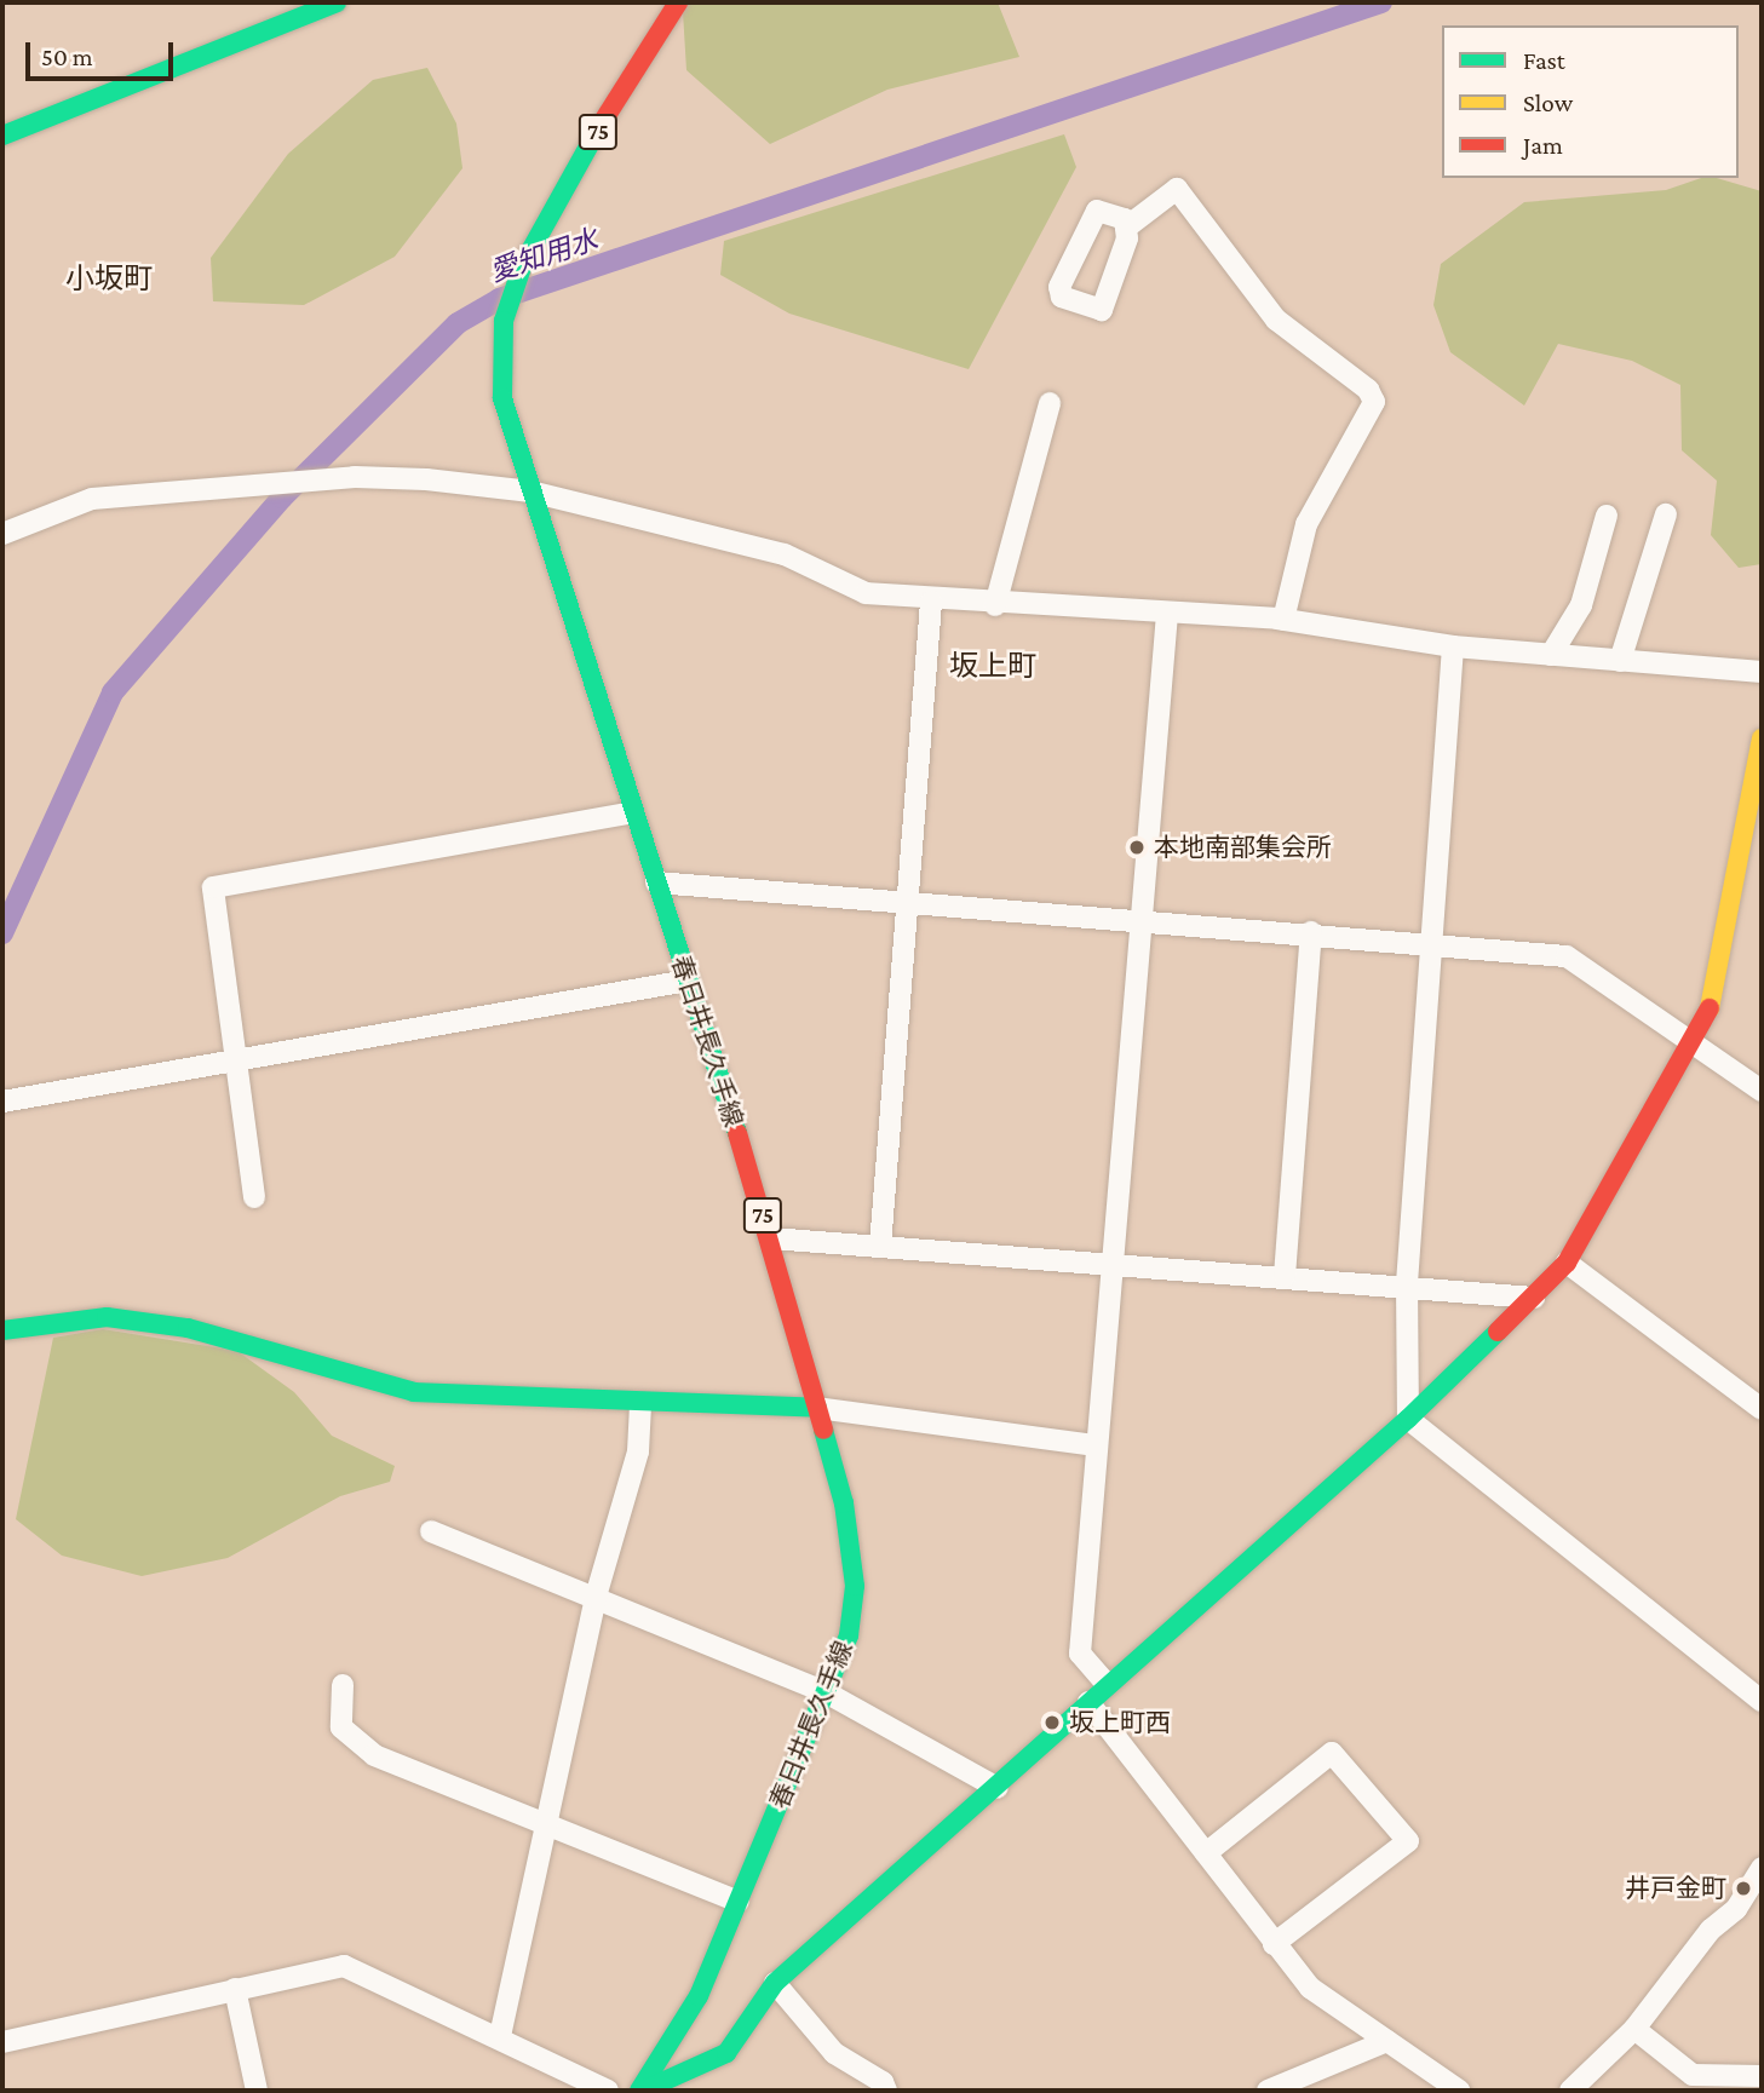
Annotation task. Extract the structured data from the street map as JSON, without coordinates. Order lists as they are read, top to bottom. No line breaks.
{"streets":{"main road":["75","春日井長久手線"]},"districts":["小坂町","坂上町"],"water":["愛知用水"],"places":["本地南部集会所","坂上町西","井戸金町"],"legend":["Fast","Slow","Jam"],"scale_bar":"50 m"}
